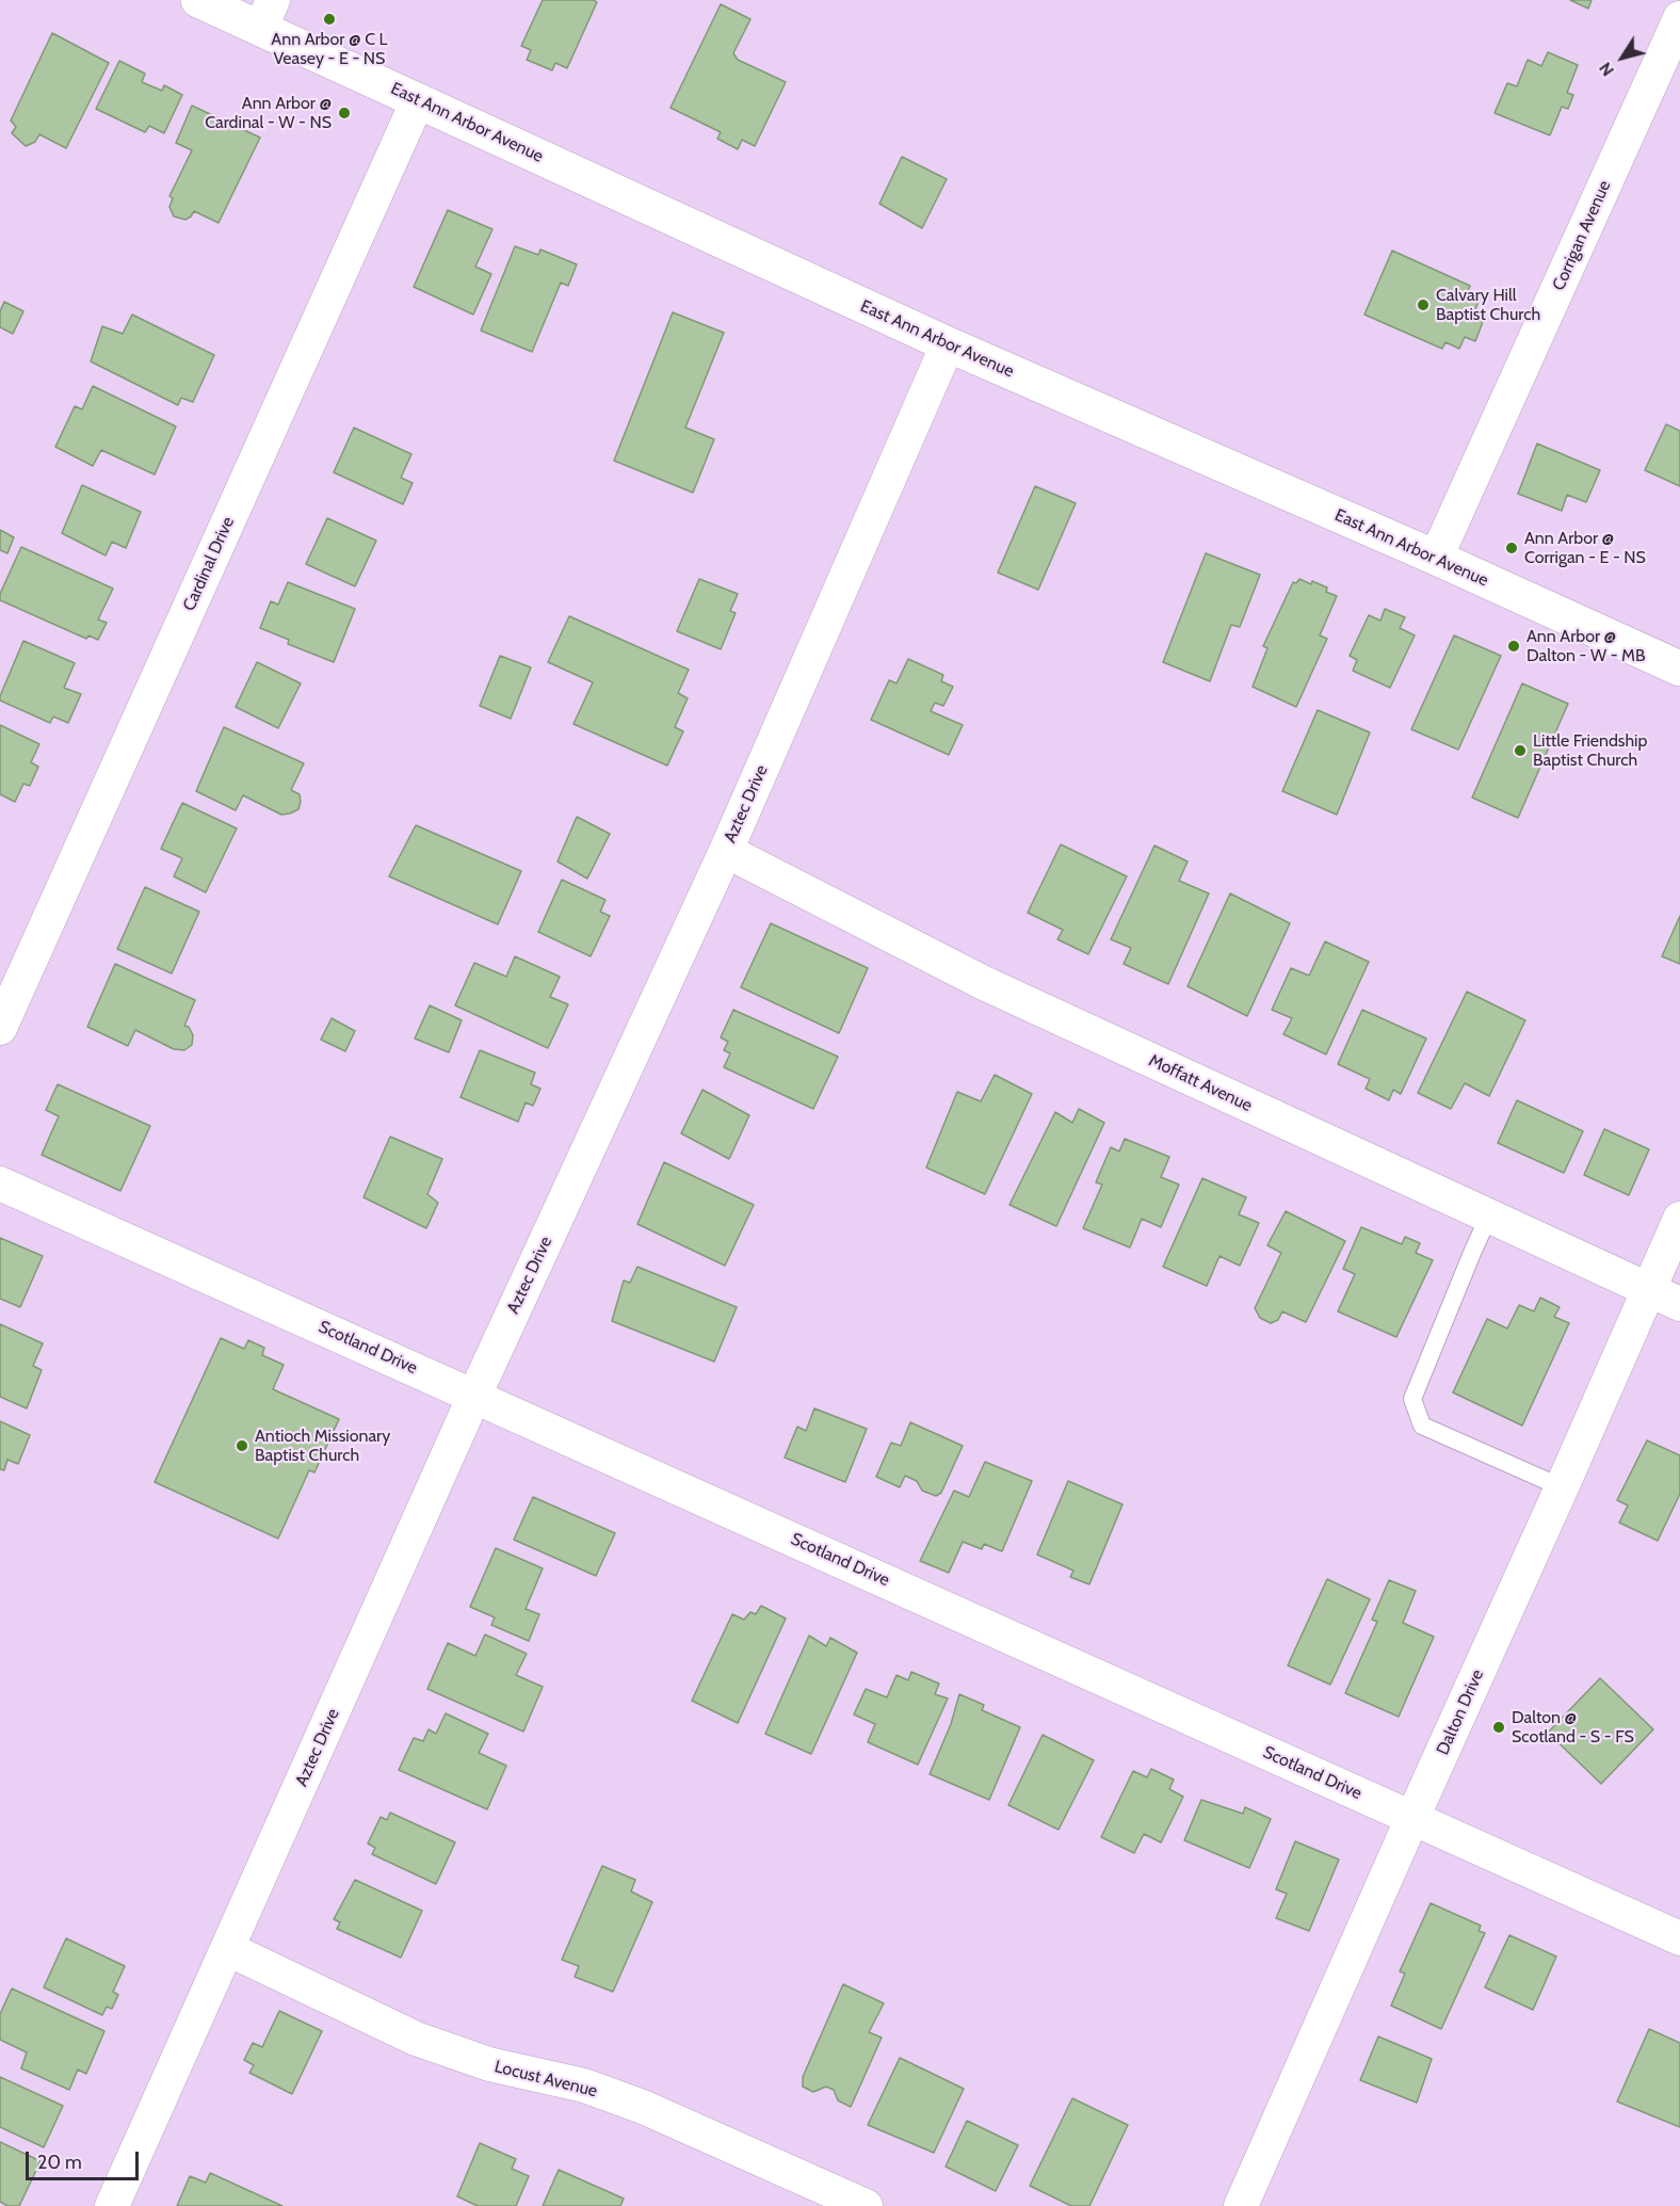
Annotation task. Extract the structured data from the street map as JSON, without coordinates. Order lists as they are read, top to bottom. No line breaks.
{"streets":{"street":["East Ann Arbor Avenue","Corrigan Avenue","Cardinal Drive","Aztec Drive","Moffatt Avenue","Scotland Drive","Dalton Drive","Locust Avenue"]},"crossings":[["East Ann Arbor Avenue","Corrigan Avenue"],["East Ann Arbor Avenue","Cardinal Drive"],["East Ann Arbor Avenue","Aztec Drive"],["Aztec Drive","Moffatt Avenue"],["Aztec Drive","Scotland Drive"],["Aztec Drive","Locust Avenue"],["Moffatt Avenue","Dalton Drive"],["Scotland Drive","Dalton Drive"]],"places":["Ann Arbor @ C L Veasey - E - NS","Ann Arbor @ Cardinal - W - NS","Calvary Hill Baptist Church","Ann Arbor @ Corrigan - E - NS","Ann Arbor @ Dalton - W - MB","Little Friendship Baptist Church","Antioch Missionary Baptist Church","Dalton @ Scotland - S - FS"],"scale_bar":"20 m","north":"bottom left"}
